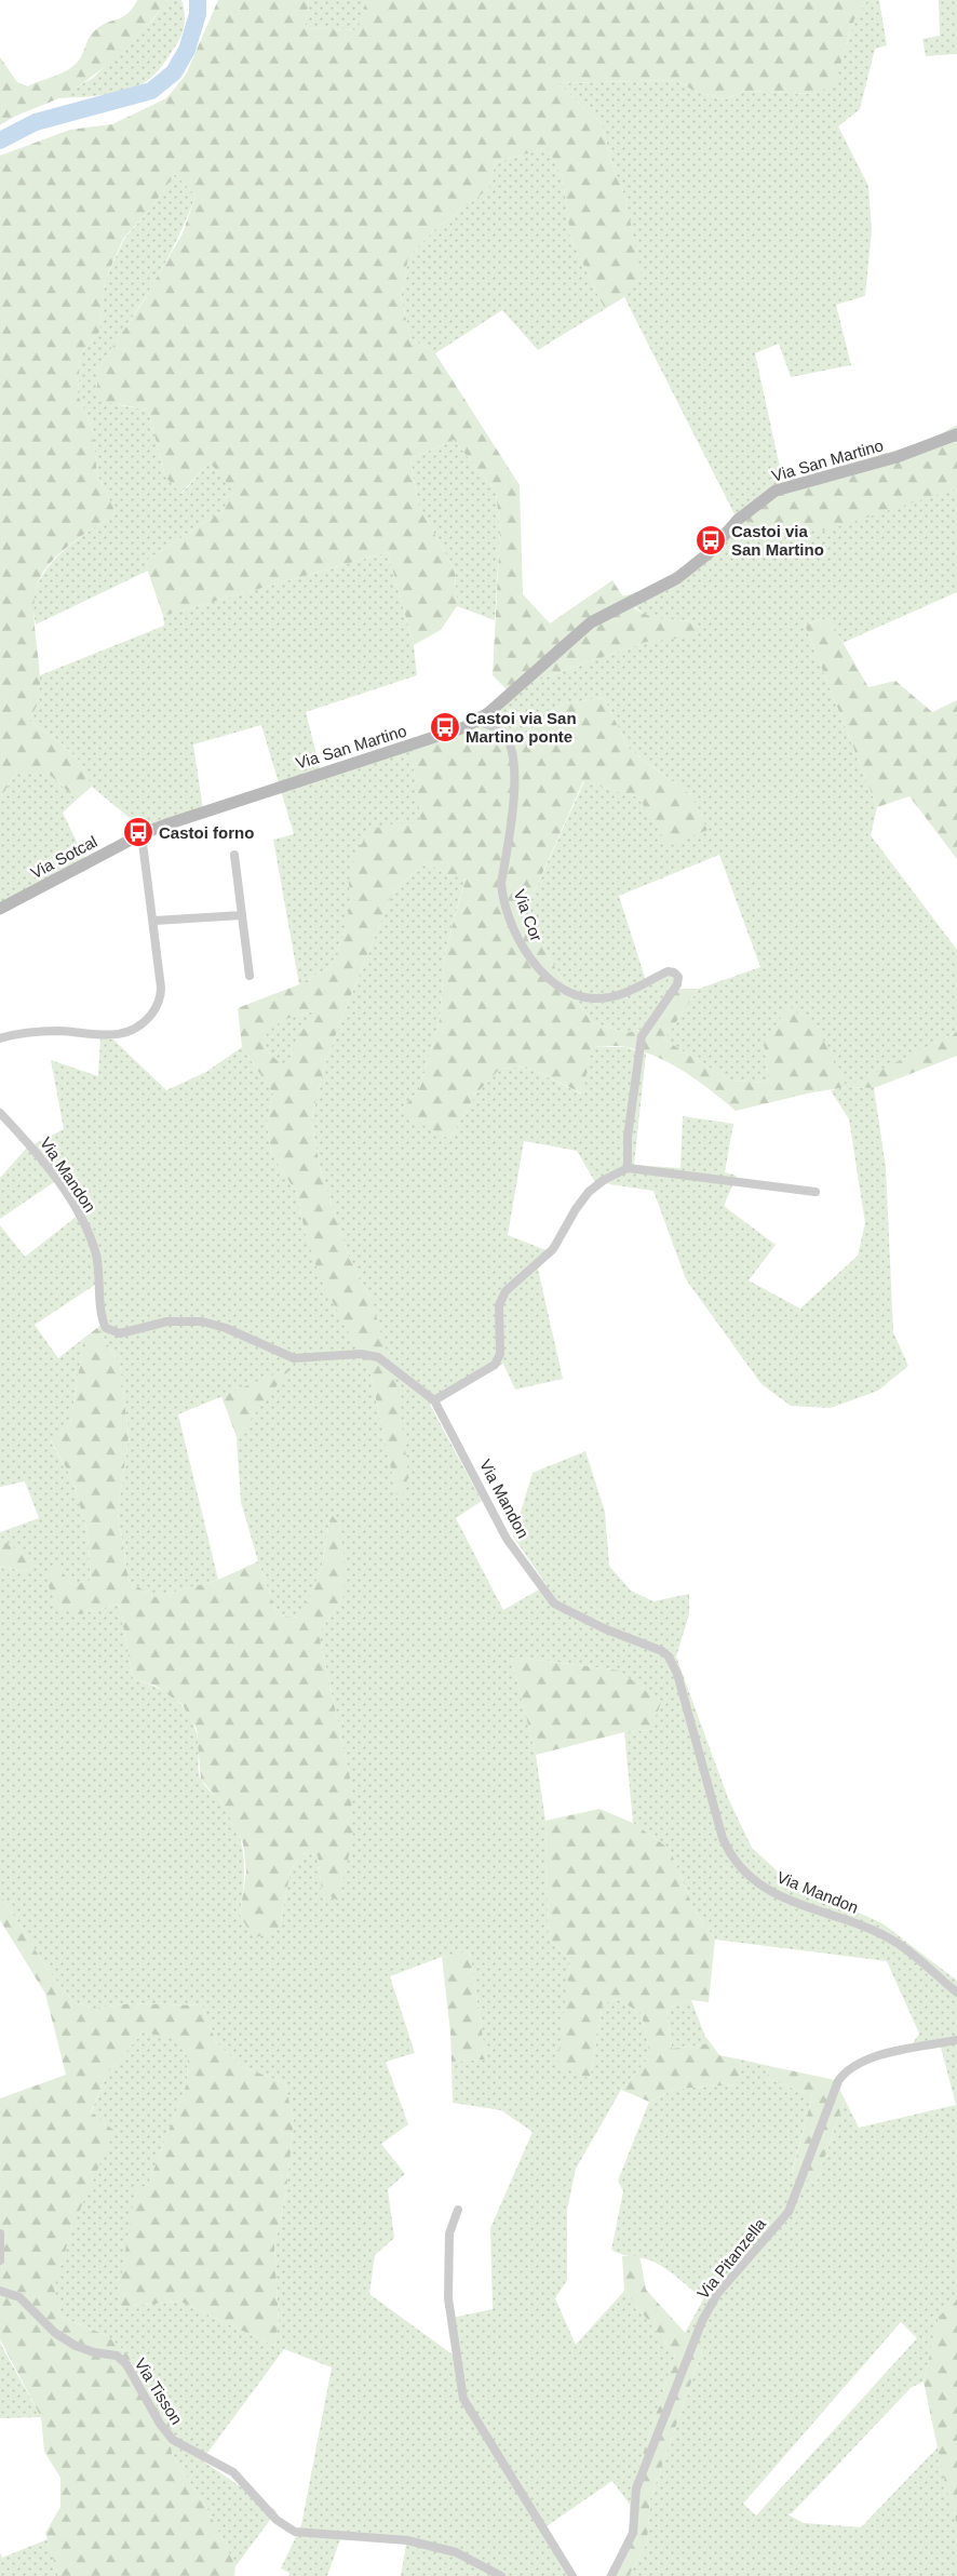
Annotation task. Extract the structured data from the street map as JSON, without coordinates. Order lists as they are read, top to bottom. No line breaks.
{"streets":{"street":["Via San Martino","Via Sotcal","Via Cor","Via Mandon","Via Pitanzella","Via Tisson"]},"crossings":[["Via San Martino","Via Sotcal"],["Via San Martino","Via Cor"]],"places":{"bus stop":["Castoi via San Martino","Castoi via San Martino ponte","Castoi forno"]}}
